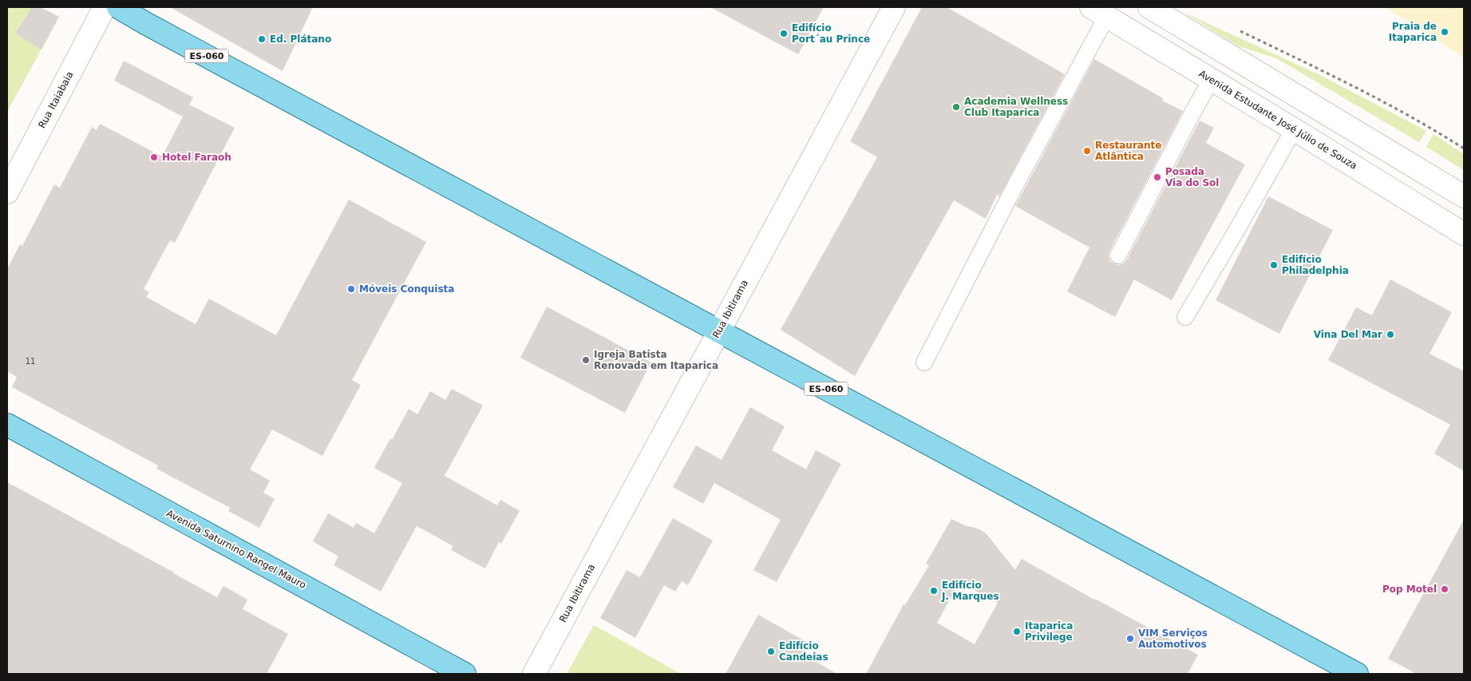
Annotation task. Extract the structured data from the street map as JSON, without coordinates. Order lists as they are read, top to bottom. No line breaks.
{"streets":{"main road":["ES-060","Avenida Saturnino Rangel Mauro"],"street":["Rua Itaiabaia","Avenida Estudante José Júlio de Souza","Rua Ibitirama"]},"crossings":[["ES-060","Rua Ibitirama"]],"places":["Praia de Itaparica","Edifício Port´au Prince","Ed. Plátano","Academia Wellness Club Itaparica","Restaurante Atlântica","Hotel Faraoh","Posada Via do Sol","Edifício Philadelphia","Móveis Conquista","Vina Del Mar","Igreja Batista Renovada em Itaparica","Pop Motel","Edifício J. Marques","Itaparica Privilege","VIM Serviços Automotivos","Edifício Candeias"],"house_numbers":["11"]}
